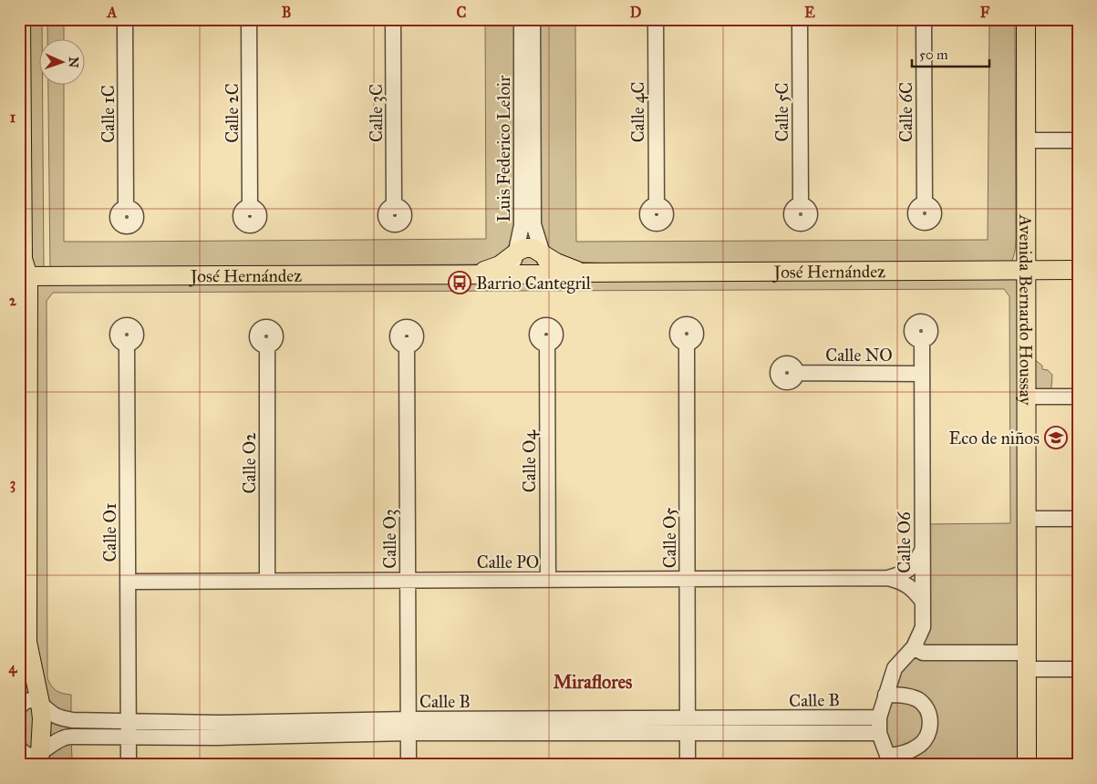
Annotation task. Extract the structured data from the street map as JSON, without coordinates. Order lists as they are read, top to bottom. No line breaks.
{"streets":{"main road":["José Hernández","Avenida Bernardo Houssay"],"street":["Calle 4C","Calle 5C","Calle 6C","Calle 2C","Calle 3C","Calle 1C","Luis Federico Leloir","Calle NO","Calle O4","Calle O2","Calle O1","Calle O5","Calle O3","Calle O6","Calle PO","Calle B"]},"crossings":[["Luis Federico Leloir","José Hernández"],["José Hernández","Avenida Bernardo Houssay"],["Calle NO","Calle O6"],["Calle O4","Calle PO"],["Calle O2","Calle PO"],["Calle O1","Calle PO"],["Calle O1","Calle B"],["Calle O5","Calle PO"],["Calle O5","Calle B"],["Calle O3","Calle PO"],["Calle O3","Calle B"],["Calle O6","Calle PO"],["Calle O6","Calle B"]],"districts":["Miraflores"],"places":{"bus stop":["Barrio Cantegril"],"school or university":["Eco de niños"]},"scale_bar":"50 m","north":"right","grid":{"columns":["A","B","C","D","E","F"],"rows":["1","2","3","4"]}}
